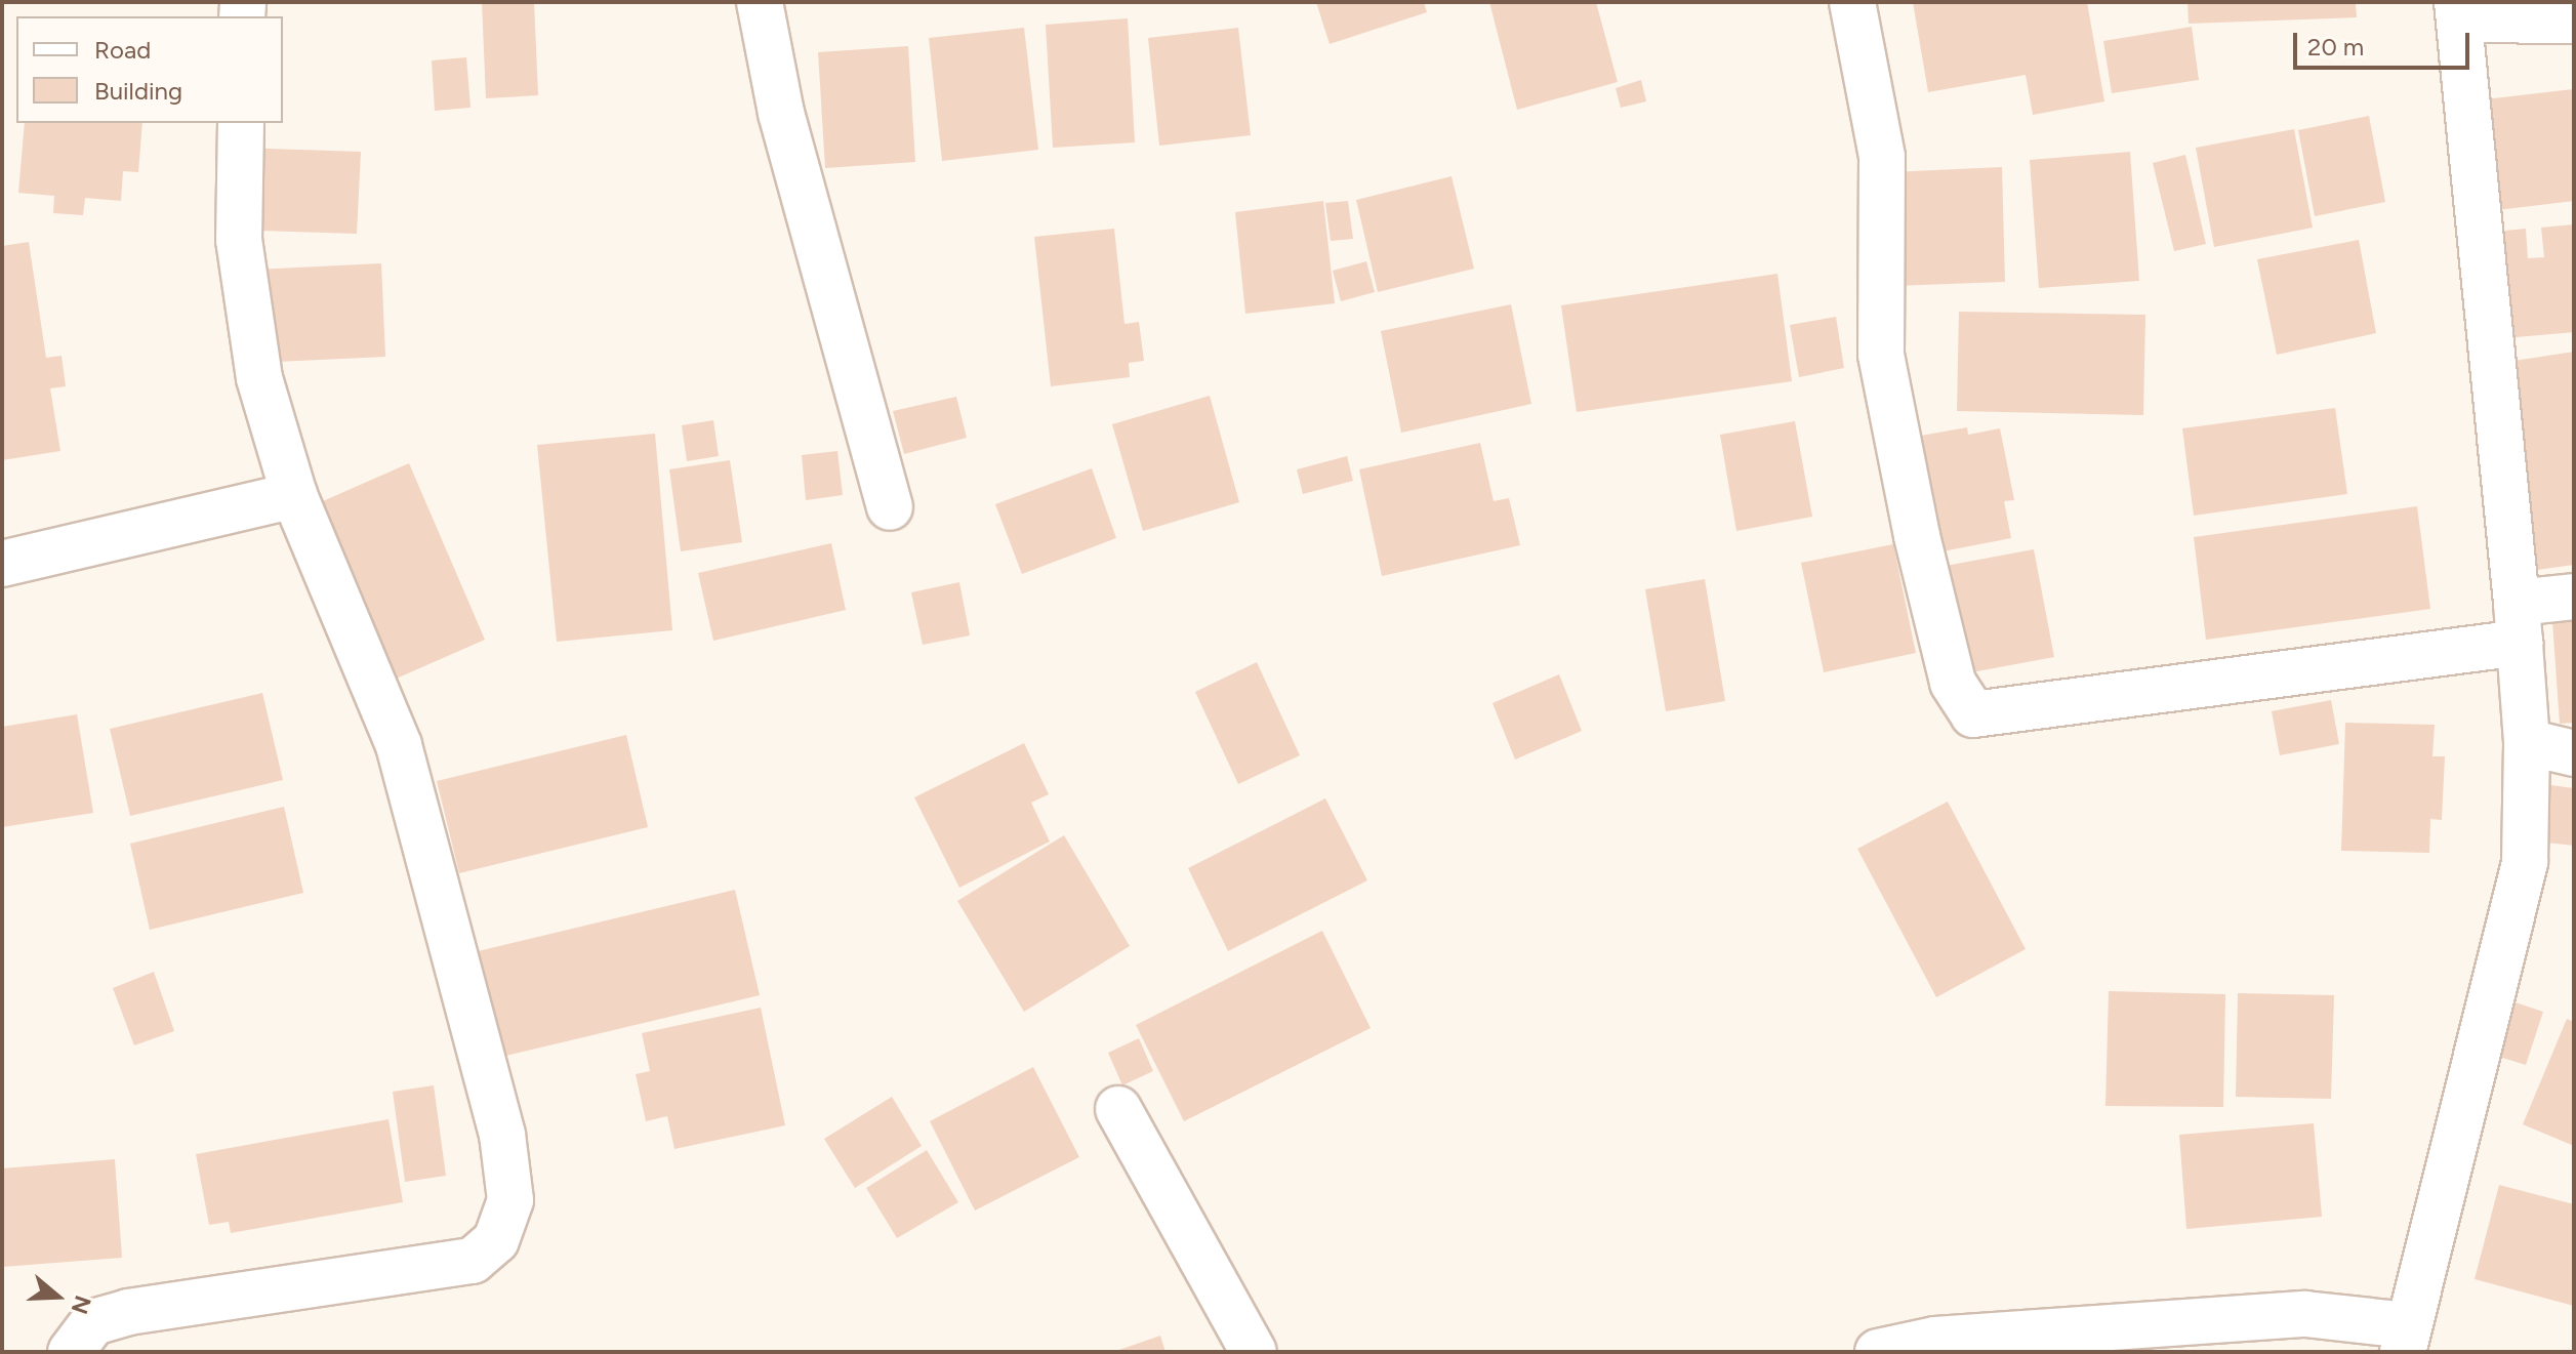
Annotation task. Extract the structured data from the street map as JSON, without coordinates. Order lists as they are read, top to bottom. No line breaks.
{"legend":["Road","Building"],"scale_bar":"20 m","north":"right"}
